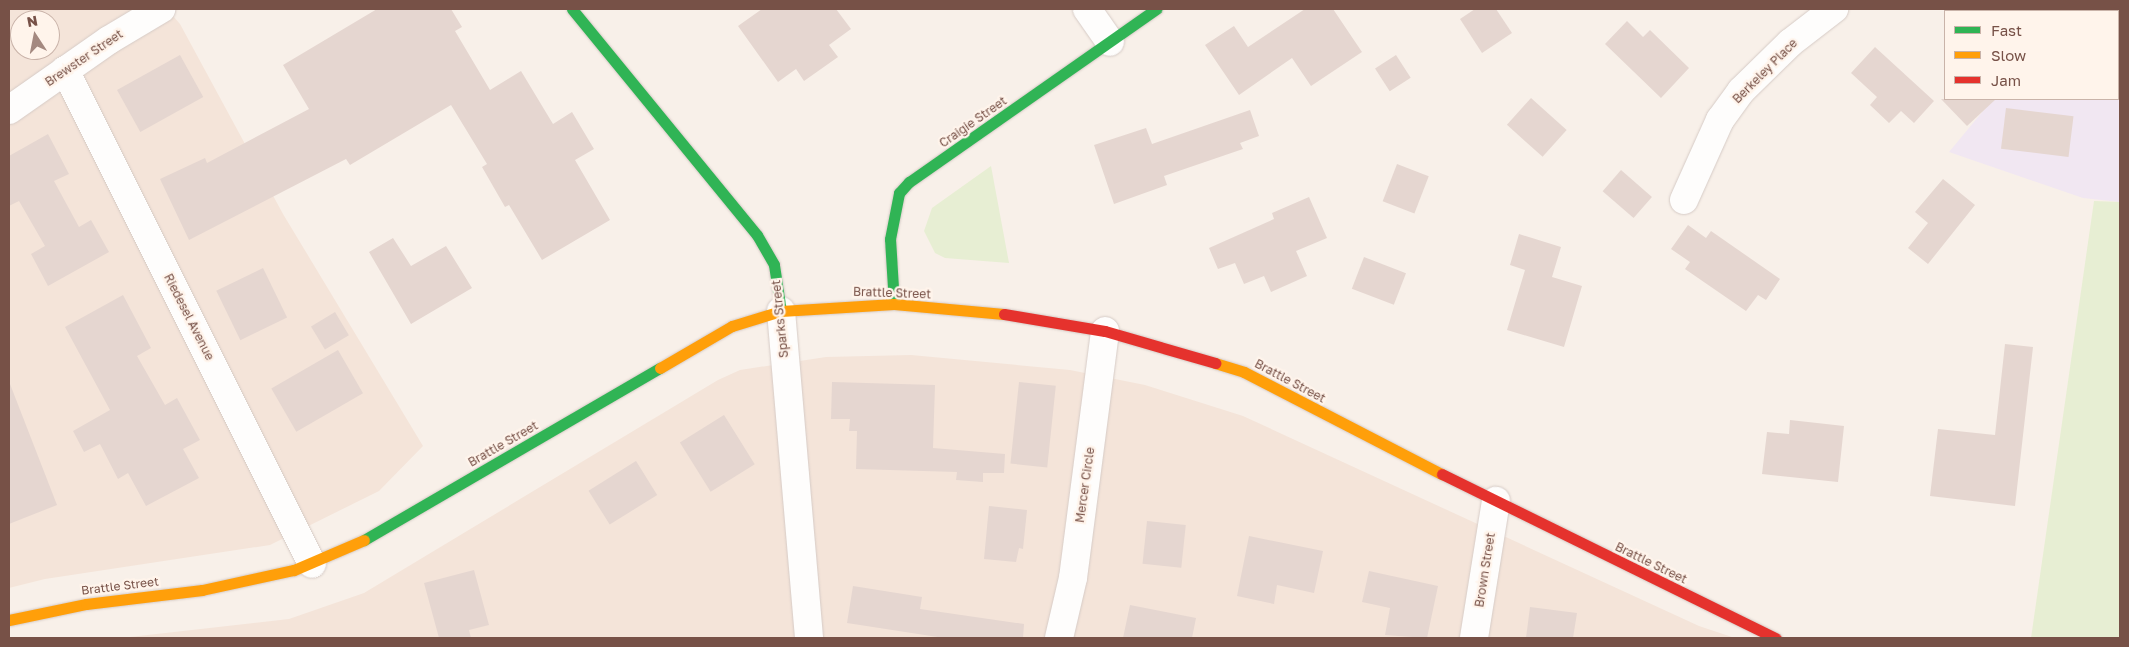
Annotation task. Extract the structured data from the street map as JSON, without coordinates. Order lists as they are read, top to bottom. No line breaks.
{"streets":{"main road":["Craigie Street","Brattle Street","Sparks Street"],"street":["Brewster Street","Berkeley Place","Riedesel Avenue","Mercer Circle","Brown Street"]},"crossings":[["Brewster Street","Riedesel Avenue"],["Craigie Street","Brattle Street"],["Brattle Street","Riedesel Avenue"],["Brattle Street","Sparks Street"],["Brattle Street","Mercer Circle"],["Brattle Street","Brown Street"]],"legend":["Fast","Slow","Jam"],"north":"top"}
